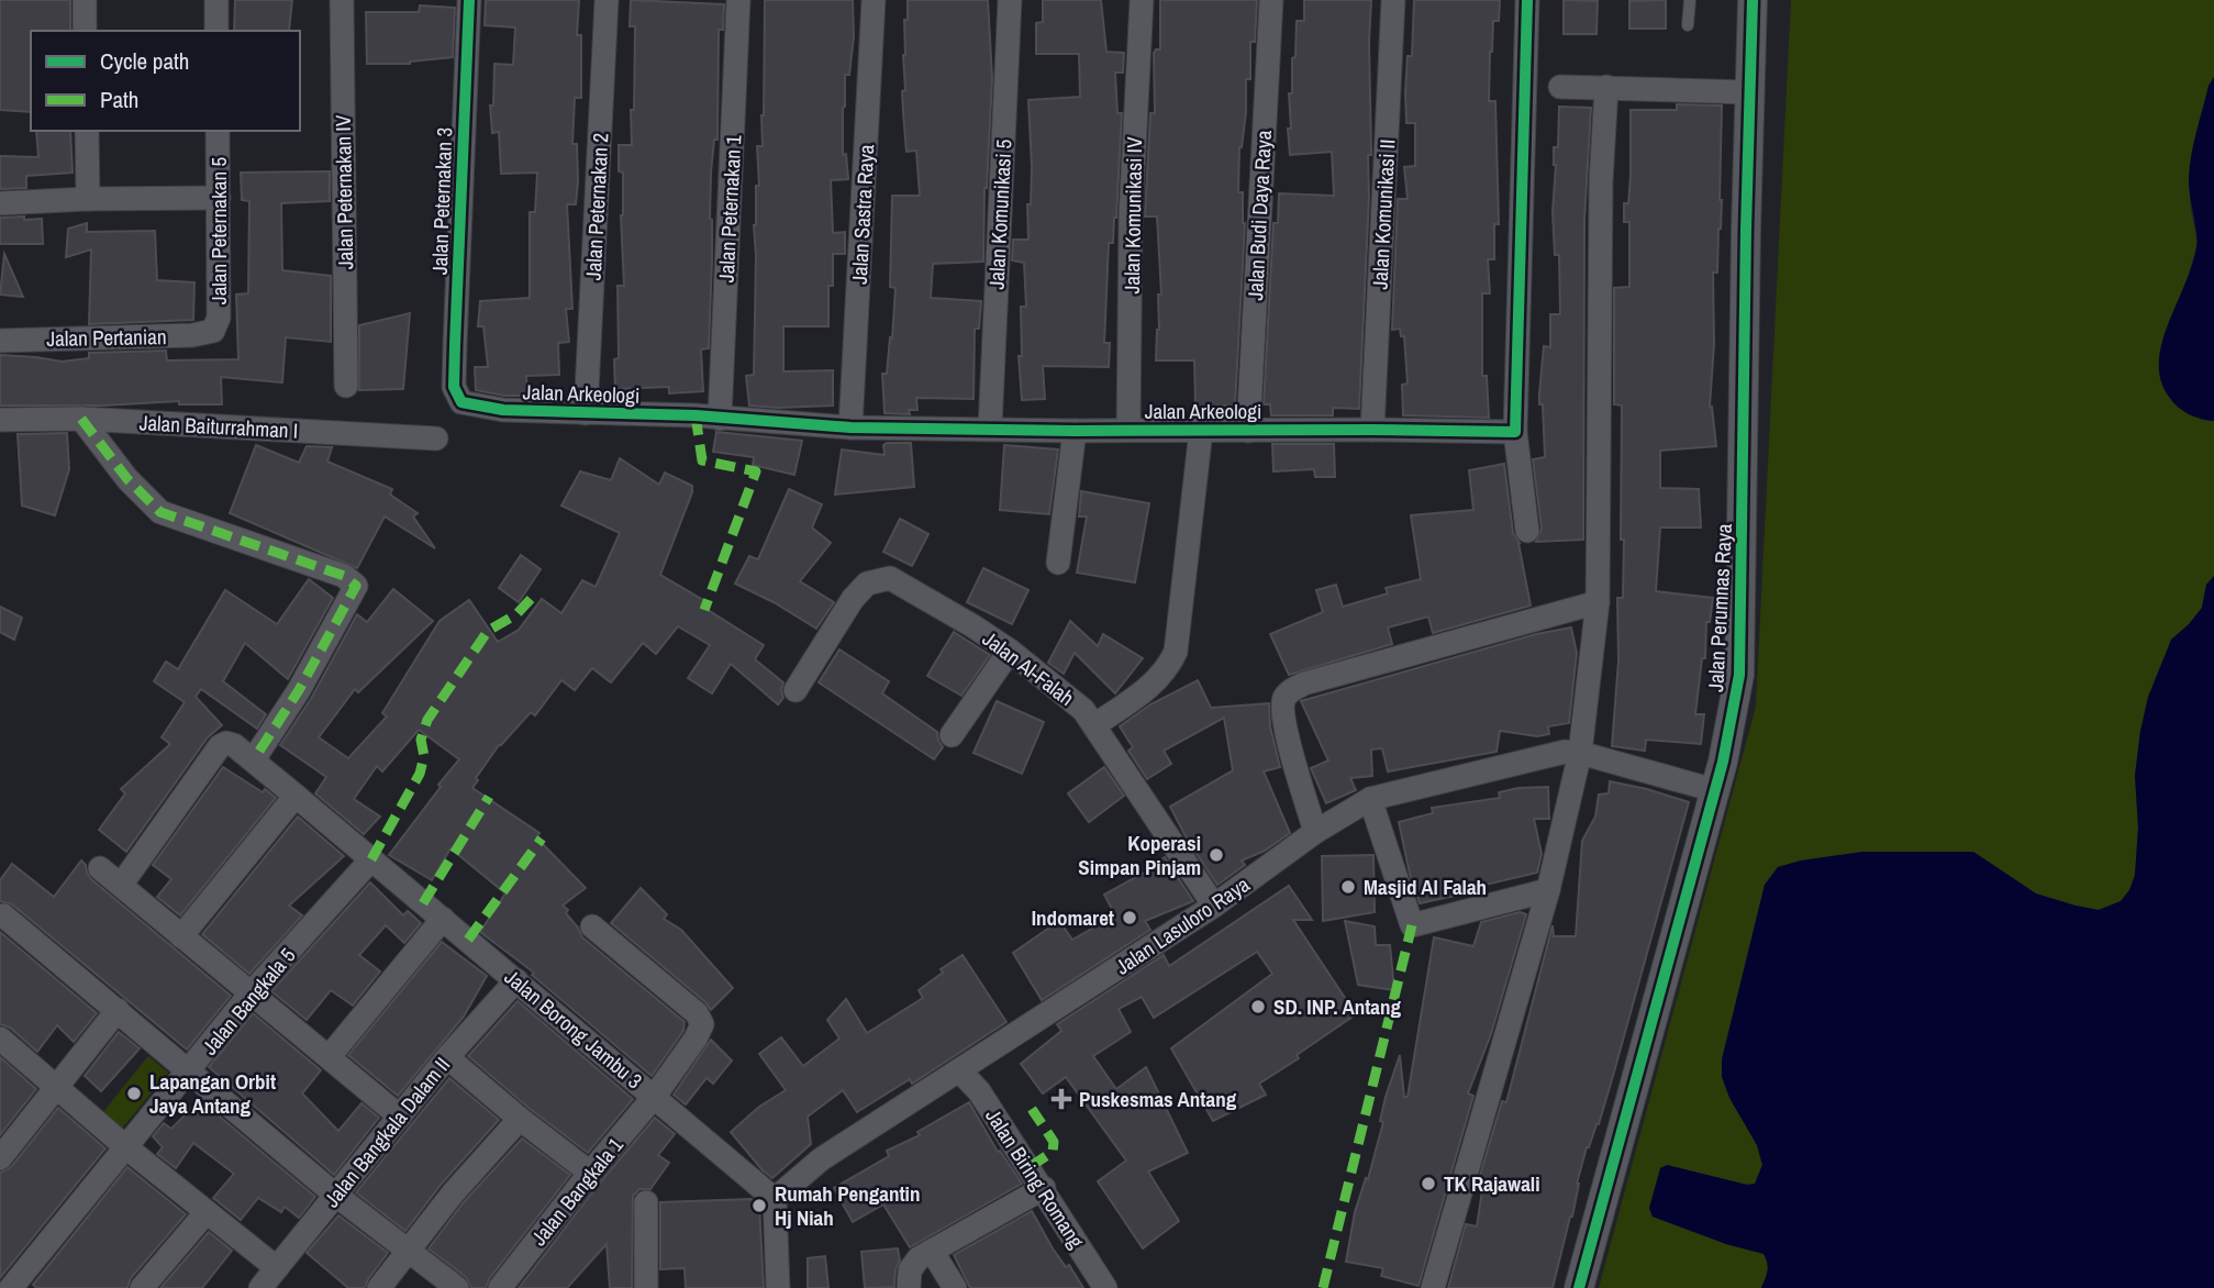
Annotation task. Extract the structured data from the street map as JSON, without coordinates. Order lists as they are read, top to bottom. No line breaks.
{"streets":{"street":["Jalan Peternakan IV","Jalan Peternakan 3","Jalan Peternakan 2","Jalan Peternakan 1","Jalan Sastra Raya","Jalan Komunikasi 5","Jalan Komunikasi II","Jalan Komunikasi IV","Jalan Budi Daya Raya","Jalan Peternakan 5","Jalan Pertanian","Jalan Arkeologi","Jalan Baiturrahman I","Jalan Perumnas Raya","Jalan Al-Falah","Jalan Lasuloro Raya","Jalan Bangkala 5","Jalan Borong Jambu 3","Jalan Bangkala Dalam II","Jalan Biring Romang","Jalan Bangkala 1"]},"crossings":[["Jalan Peternakan 3","Jalan Arkeologi"],["Jalan Peternakan 2","Jalan Arkeologi"],["Jalan Peternakan 1","Jalan Arkeologi"],["Jalan Sastra Raya","Jalan Arkeologi"],["Jalan Komunikasi 5","Jalan Arkeologi"],["Jalan Komunikasi II","Jalan Arkeologi"],["Jalan Komunikasi IV","Jalan Arkeologi"],["Jalan Budi Daya Raya","Jalan Arkeologi"],["Jalan Peternakan 5","Jalan Pertanian"],["Jalan Perumnas Raya","Jalan Lasuloro Raya"],["Jalan Al-Falah","Jalan Lasuloro Raya"],["Jalan Lasuloro Raya","Jalan Borong Jambu 3"],["Jalan Lasuloro Raya","Jalan Biring Romang"],["Jalan Bangkala 5","Jalan Borong Jambu 3"],["Jalan Borong Jambu 3","Jalan Bangkala Dalam II"],["Jalan Borong Jambu 3","Jalan Bangkala 1"]],"places":{"other":["Koperasi Simpan Pinjam","Masjid Al Falah","Indomaret","SD. INP. Antang","Lapangan Orbit Jaya Antang","TK Rajawali","Rumah Pengantin Hj Niah"],"health":["Puskesmas Antang"]},"legend":["Cycle path","Path"]}
